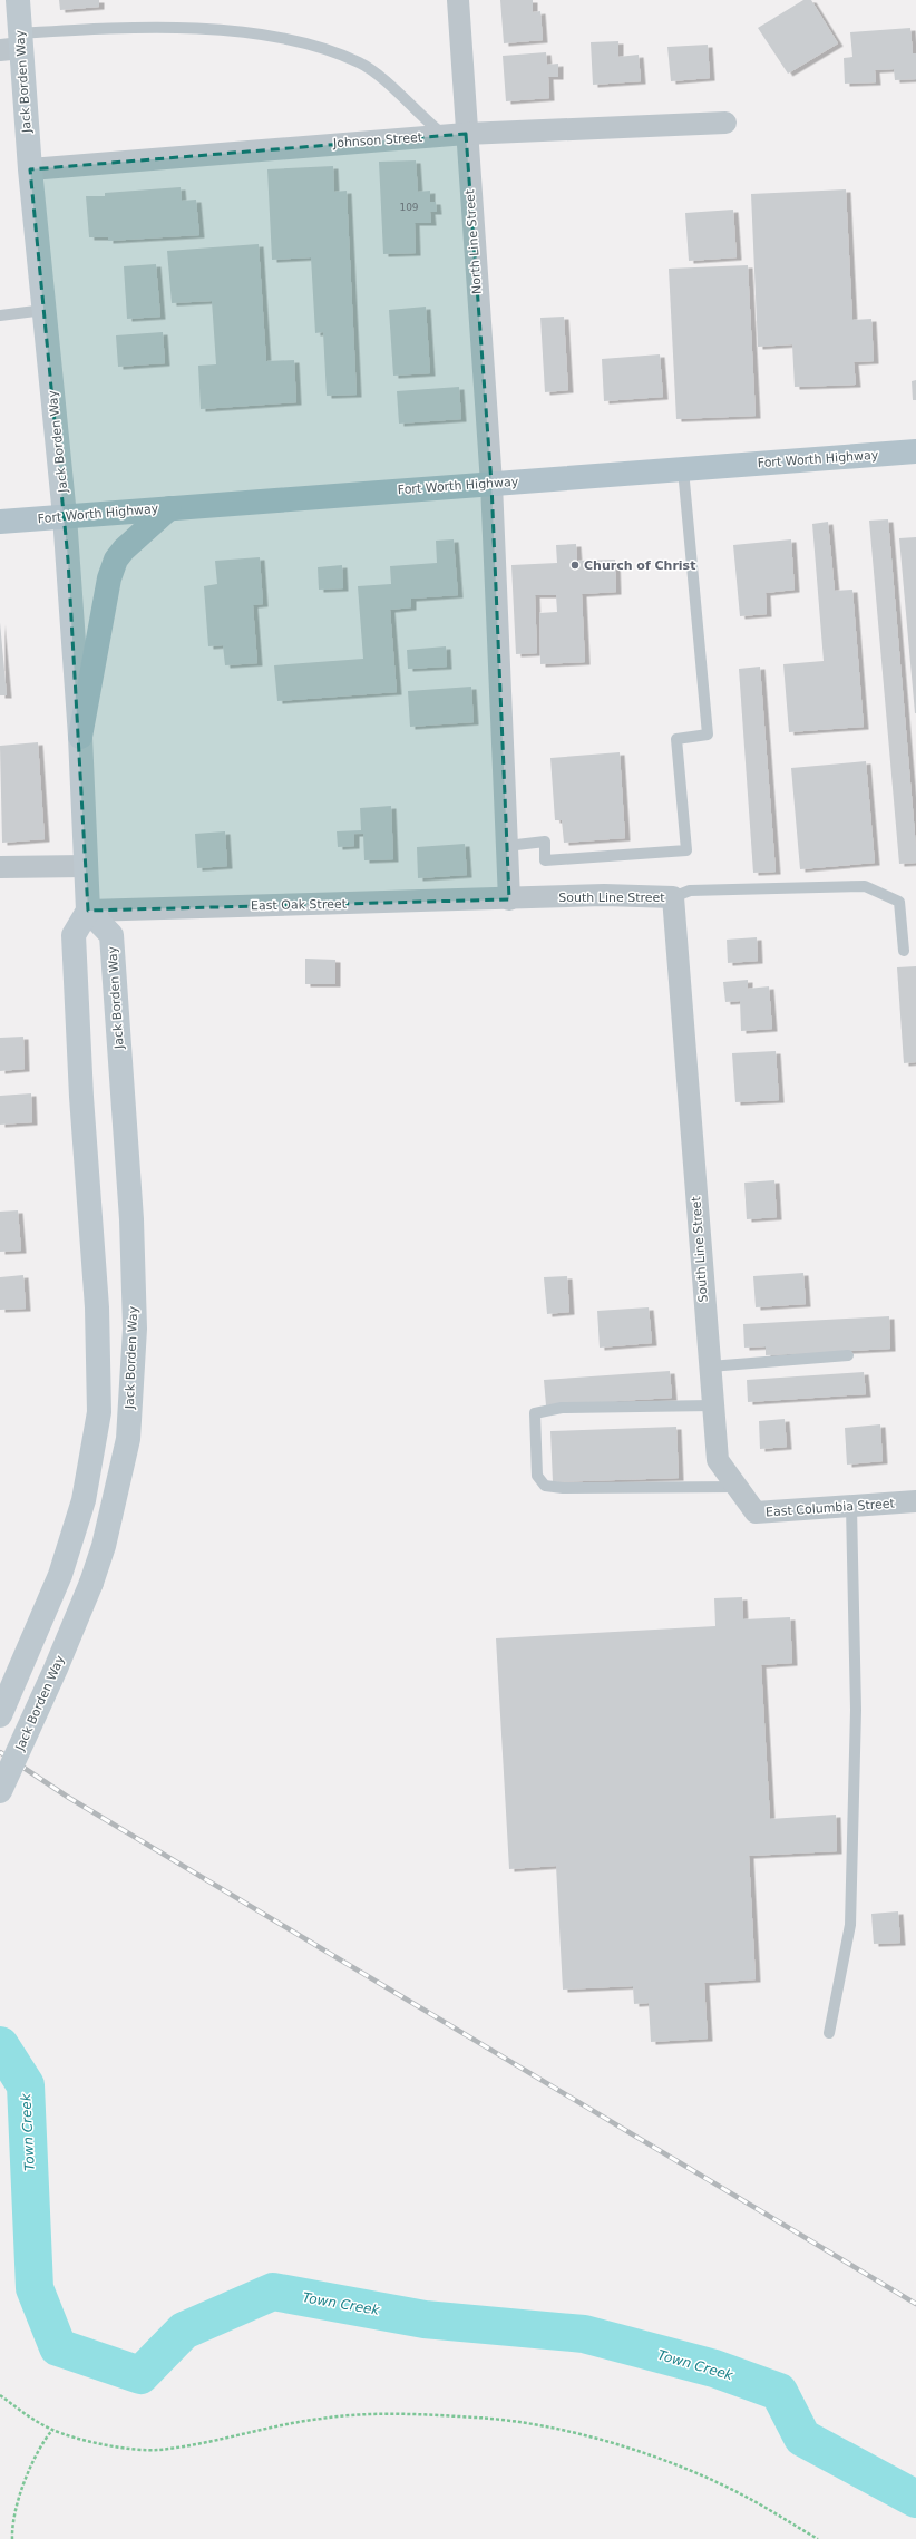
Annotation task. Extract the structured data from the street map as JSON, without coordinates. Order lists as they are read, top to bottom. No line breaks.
{"streets":{"main road":["Jack Borden Way","Fort Worth Highway"],"street":["Johnson Street","North Line Street","South Line Street","East Oak Street","East Columbia Street"]},"crossings":[["Jack Borden Way","Johnson Street"],["Jack Borden Way","Fort Worth Highway"],["Jack Borden Way","East Oak Street"],["Johnson Street","North Line Street"],["North Line Street","Fort Worth Highway"],["South Line Street","East Oak Street"],["South Line Street","East Columbia Street"]],"water":["Town Creek"],"places":["Church of Christ"],"house_numbers":["109"]}
